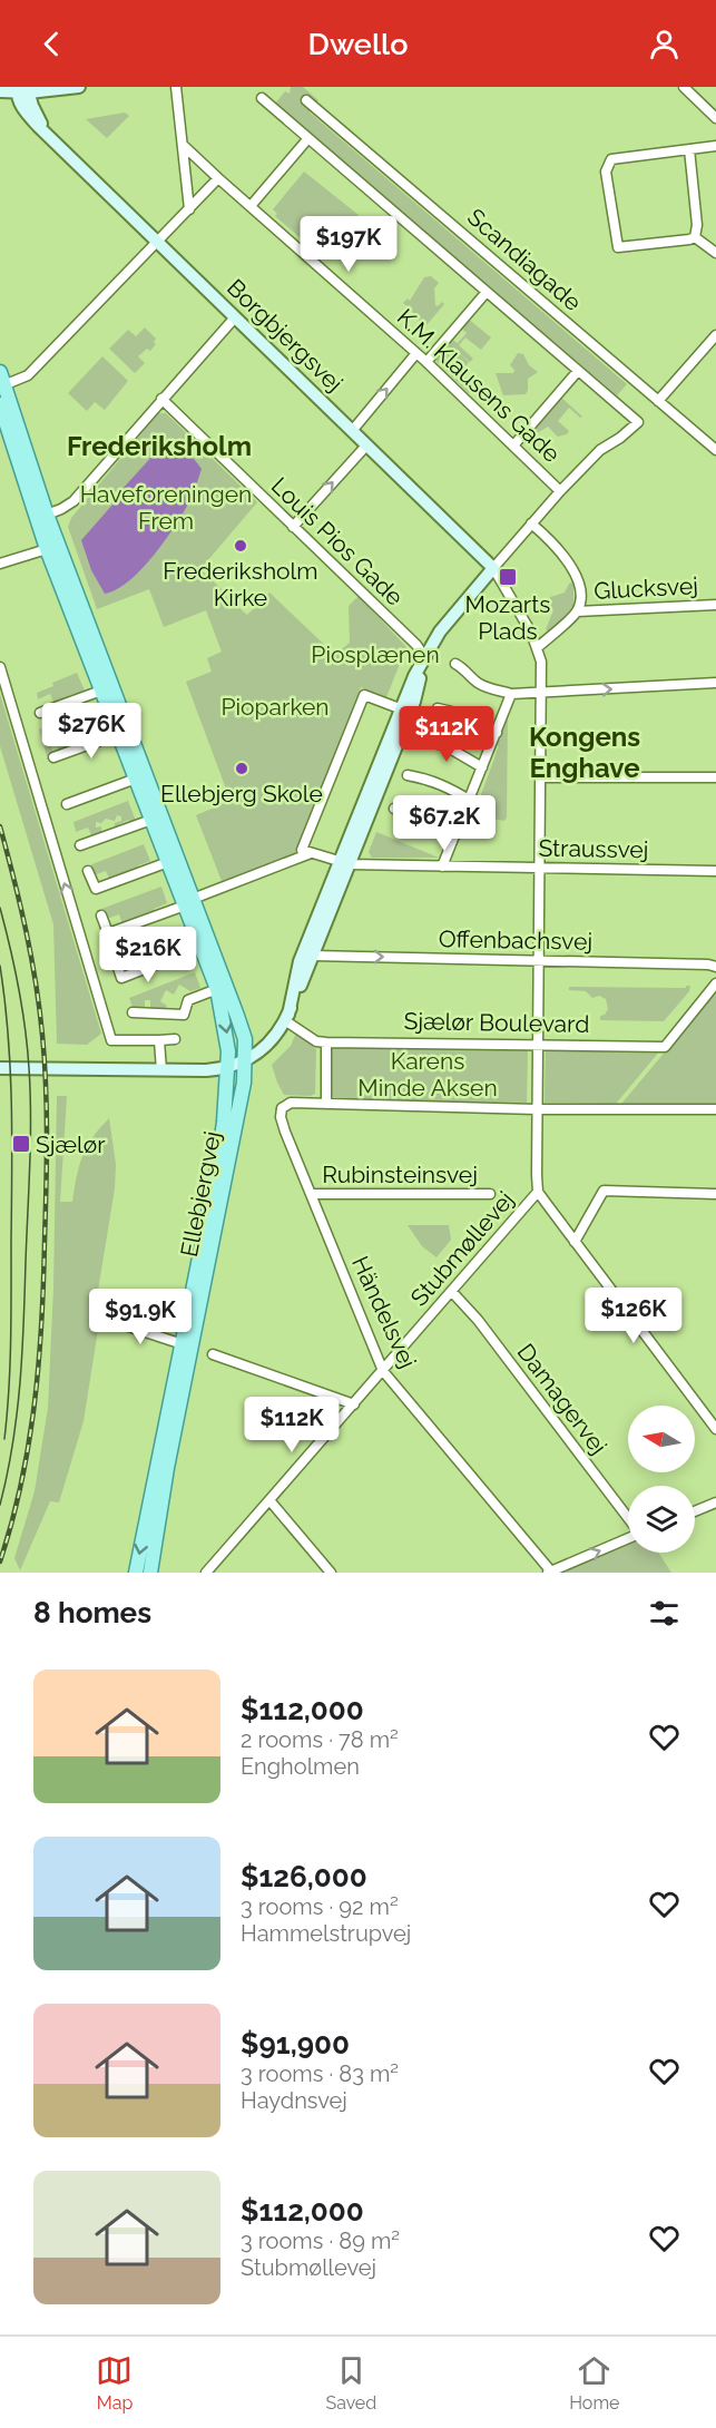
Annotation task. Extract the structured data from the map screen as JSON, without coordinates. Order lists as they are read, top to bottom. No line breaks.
{"streets":{"main road":["Ellebjergvej"],"street":["Scandiagade","Borgbjergsvej","K.M. Klausens Gade","Louis Pios Gade","Glucksvej","Straussvej","Offenbachsvej","Sjælør Boulevard","Rubinsteinsvej","Stubmøllevej","Händelsvej","Damagervej"]},"crossings":[["Scandiagade","K.M. Klausens Gade"],["Rubinsteinsvej","Händelsvej"],["Stubmøllevej","Händelsvej"],["Stubmøllevej","Damagervej"]],"one_way":["Offenbachsvej"],"districts":["Frederiksholm","Kongens Enghave"],"parks":["Haveforeningen Frem","Piosplænen","Pioparken","Karens Minde Aksen"],"places":{"other":["Frederiksholm Kirke","Ellebjerg Skole"],"transit":["Mozarts Plads","Sjælør"]},"north":"left","page":{"header":"Dwello","price":["$197K","$276K","$112K","$67.2K","$216K","$126K","$91.9K","$112K"],"heading":"8 homes","list":[{"name":"$112,000","note":"2 rooms · 78 m² · Engholmen"},{"name":"$126,000","note":"3 rooms · 92 m² · Hammelstrupvej"},{"name":"$91,900","note":"3 rooms · 83 m² · Haydnsvej"},{"name":"$112,000","note":"3 rooms · 89 m² · Stubmøllevej"}],"tabs":["Map","Saved","Home"]}}
